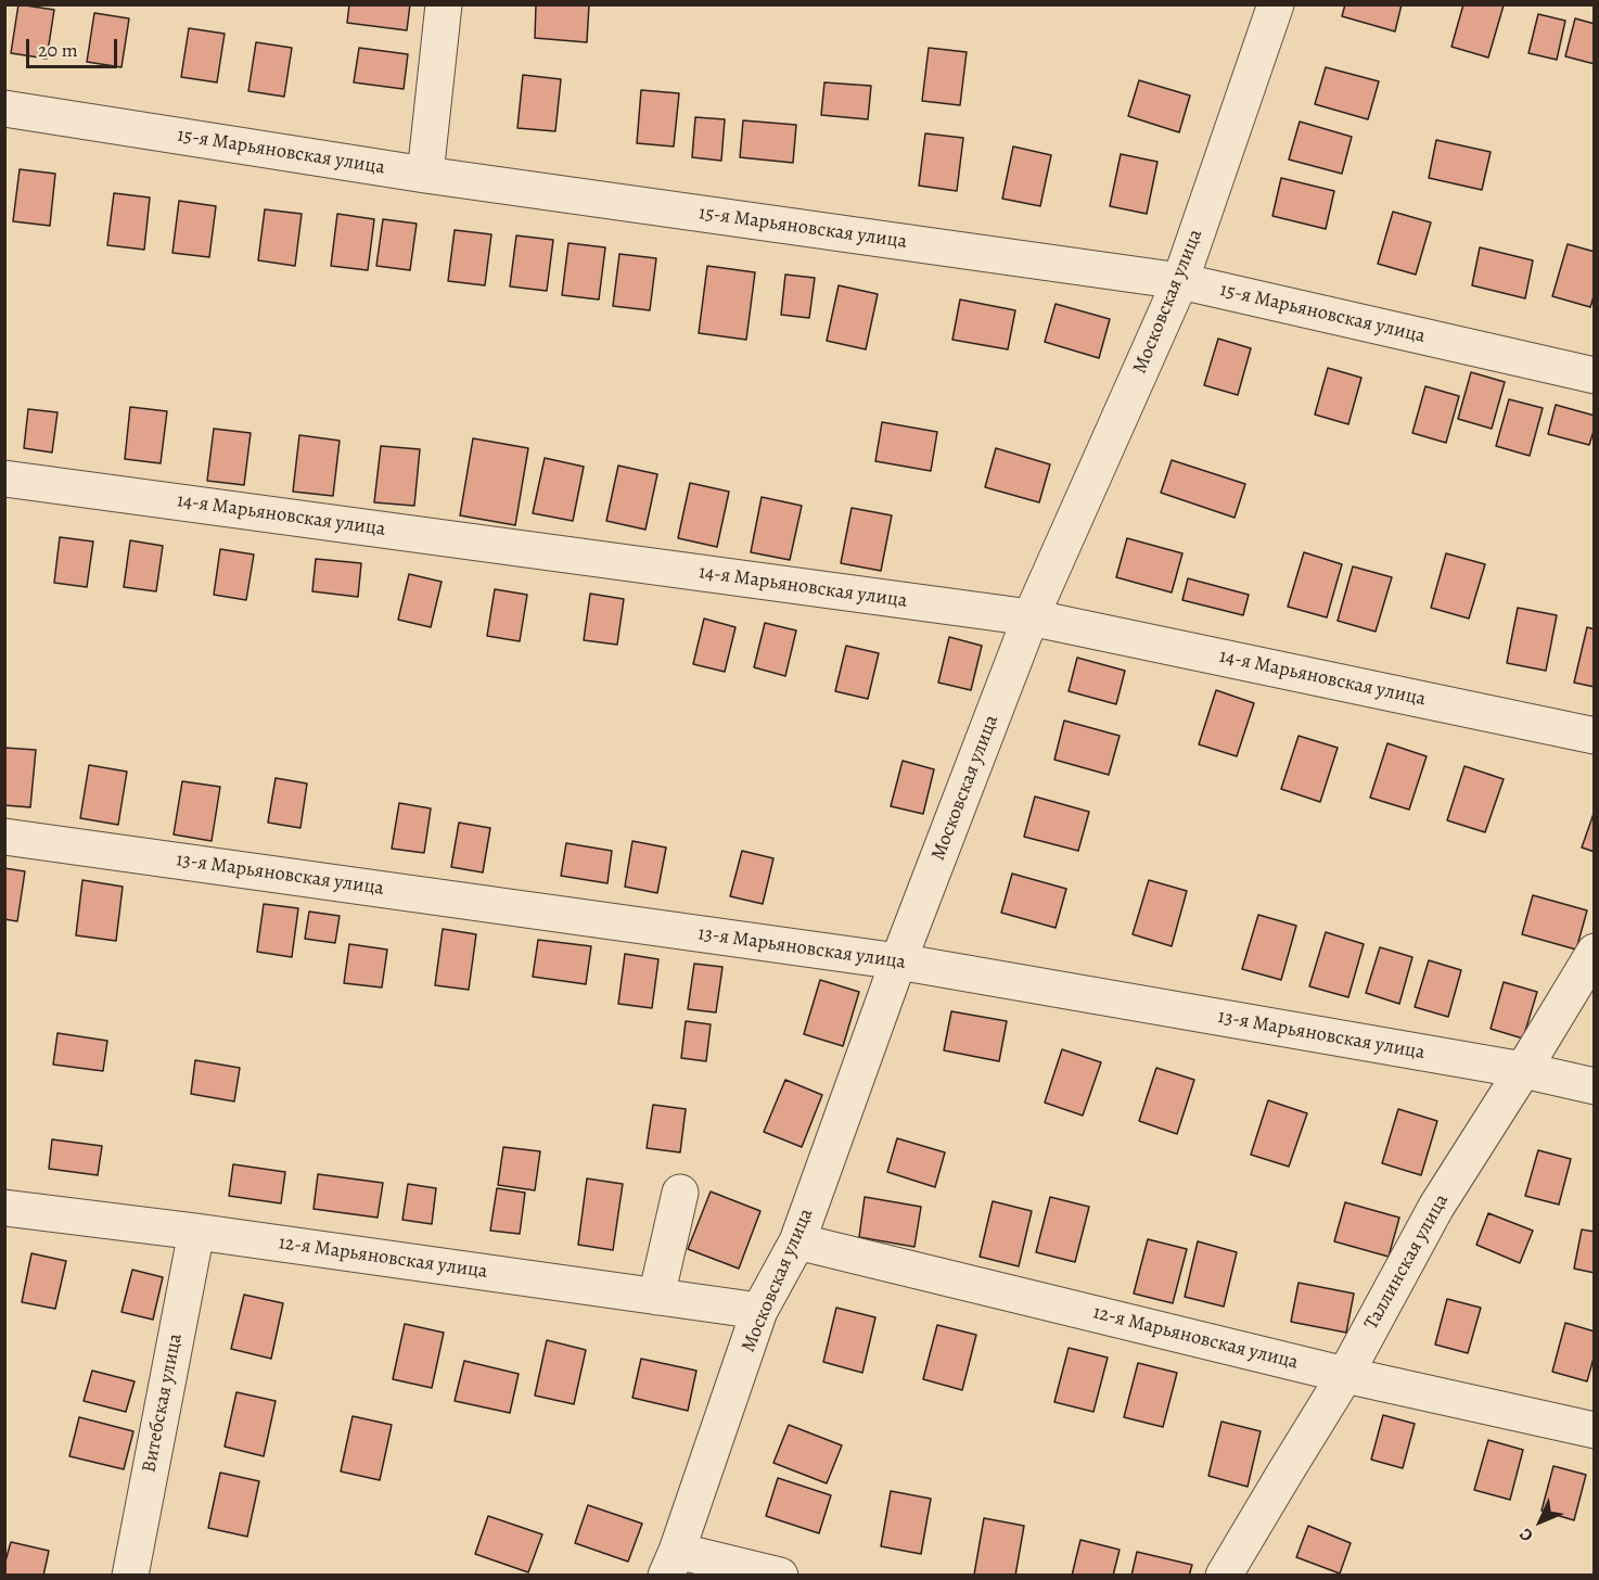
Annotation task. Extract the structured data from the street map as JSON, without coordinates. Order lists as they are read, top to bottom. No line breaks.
{"streets":{"street":["15-я Марьяновская улица","Московская улица","14-я Марьяновская улица","13-я Марьяновская улица","12-я Марьяновская улица","Таллинская улица","Витебская улица"]},"crossings":[["15-я Марьяновская улица","Московская улица"],["Московская улица","14-я Марьяновская улица"],["Московская улица","13-я Марьяновская улица"],["Московская улица","12-я Марьяновская улица"],["13-я Марьяновская улица","Таллинская улица"],["12-я Марьяновская улица","Таллинская улица"],["12-я Марьяновская улица","Витебская улица"]],"scale_bar":"20 m","north":"bottom left"}
